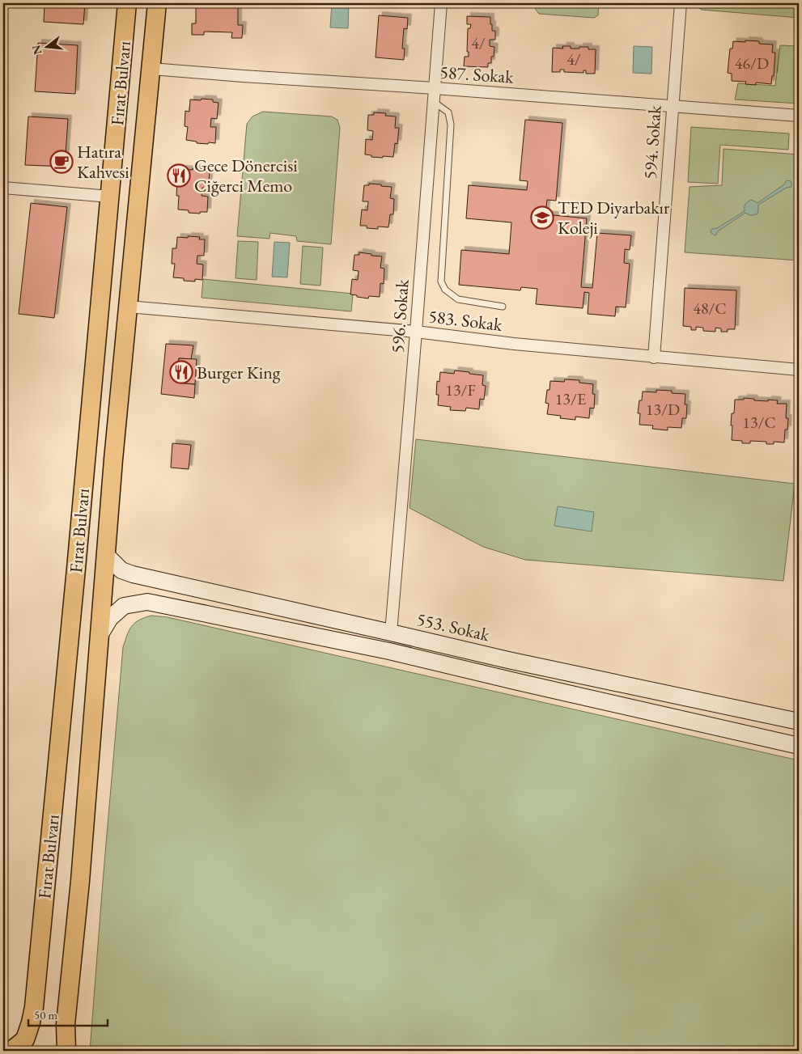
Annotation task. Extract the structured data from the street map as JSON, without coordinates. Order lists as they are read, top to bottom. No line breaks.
{"streets":{"main road":["Fırat Bulvarı","553. Sokak"],"street":["587. Sokak","594. Sokak","596. Sokak","583. Sokak"]},"crossings":[["587. Sokak","Fırat Bulvarı"],["587. Sokak","594. Sokak"],["587. Sokak","596. Sokak"],["Fırat Bulvarı","583. Sokak"],["Fırat Bulvarı","553. Sokak"],["594. Sokak","583. Sokak"],["596. Sokak","583. Sokak"],["596. Sokak","553. Sokak"]],"places":{"cafe":["Hatıra Kahvesi"],"restaurant":["Gece Dönercisi Ciğerci Memo","Burger King"],"school or university":["TED Diyarbakır Koleji"]},"house_numbers":["4/","4/","46/D","48/C","13/F","13/E","13/D","13/C"],"scale_bar":"50 m","north":"left"}
